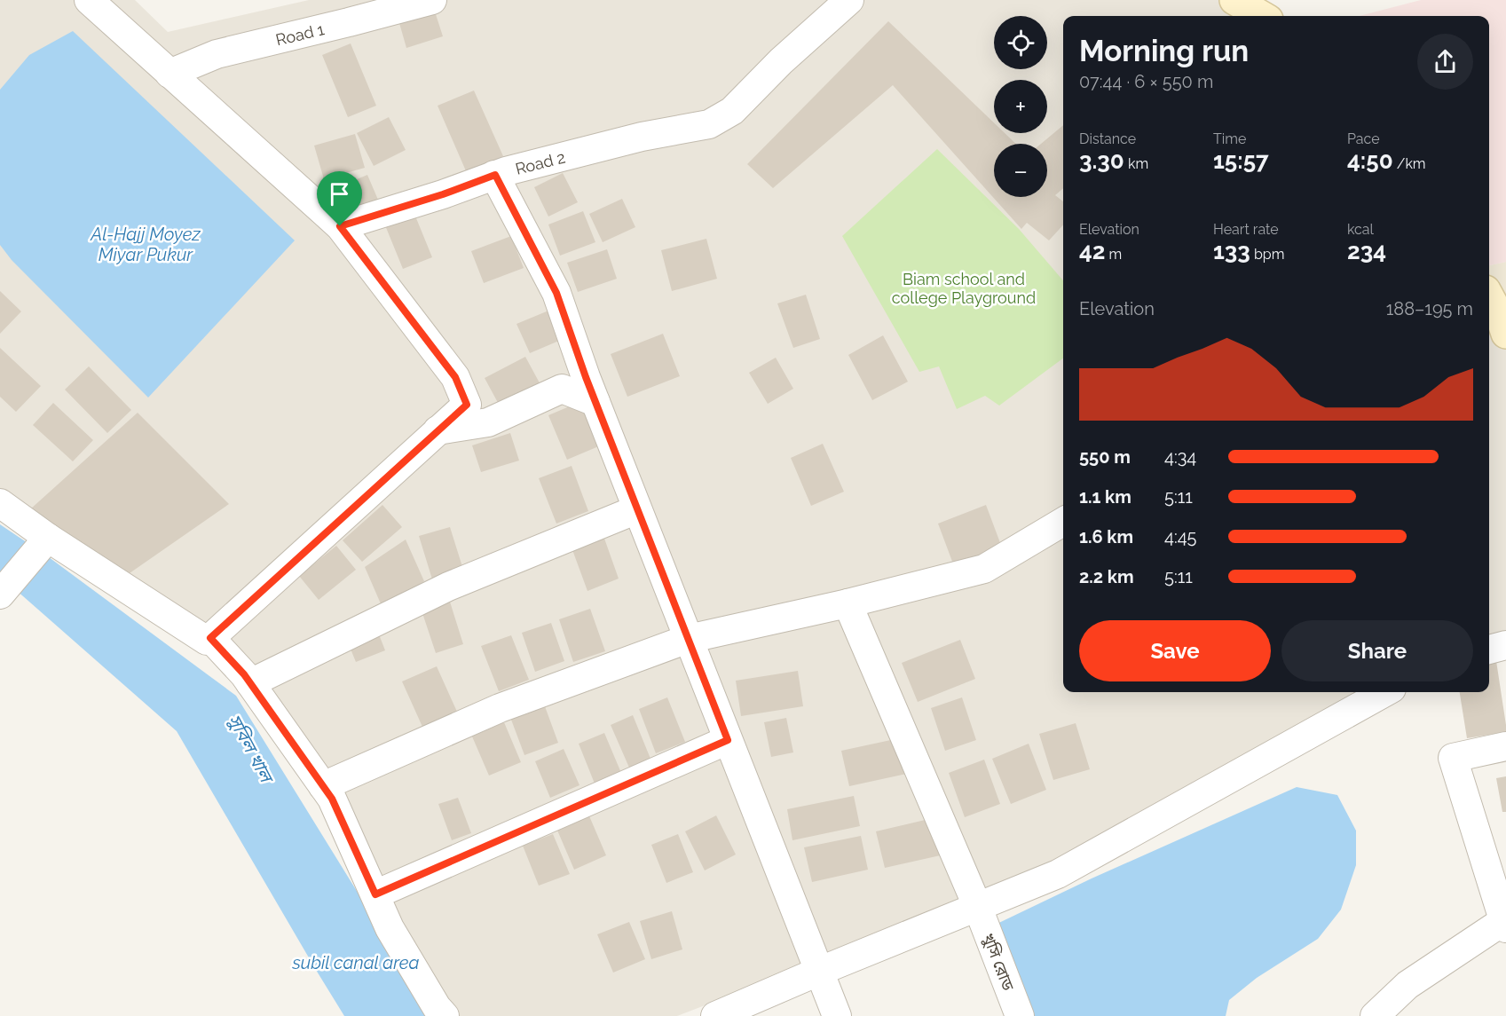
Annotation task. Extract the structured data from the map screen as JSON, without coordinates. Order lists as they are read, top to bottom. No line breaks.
{"streets":{"street":["Road 1","Road 2","খুসি রোড"]},"water":["Al-Hajj Moyez Miyar Pukur","সুবিল খাল","subil canal area"],"parks":["Biam school and college Playground"],"page":{"map_buttons":["+","−"],"heading":["Morning run","07:44 · 6 × 550 m"],"stats":[["Distance","3.30 km"],["Time","15:57"],["Pace","4:50 /km"],["Elevation","42 m"],["Heart rate","133 bpm"],["kcal","234"]],"chart":["Elevation","188–195 m"],"list":[{"name":"550 m","note":"4:34"},{"name":"1.1 km","note":"5:11"},{"name":"1.6 km","note":"4:45"},{"name":"2.2 km","note":"5:11"}],"buttons":["Save","Share"]}}
